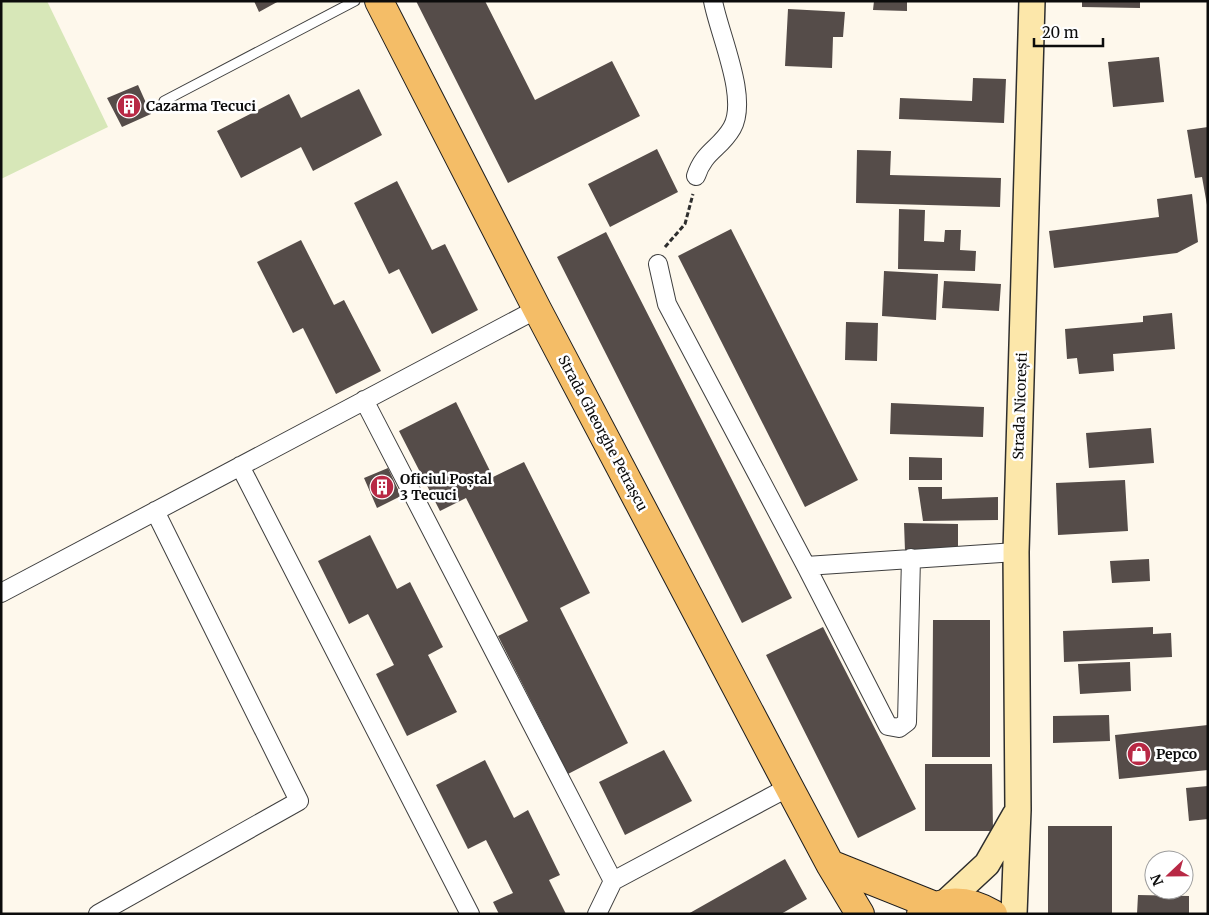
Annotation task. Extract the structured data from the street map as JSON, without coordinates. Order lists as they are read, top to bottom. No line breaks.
{"streets":{"main road":["Strada Nicorești","Strada Gheorghe Petrașcu"]},"places":{"building":["Cazarma Tecuci","Oficiul Poștal 3 Tecuci"],"shop":["Pepco"]},"scale_bar":"20 m","north":"left"}
